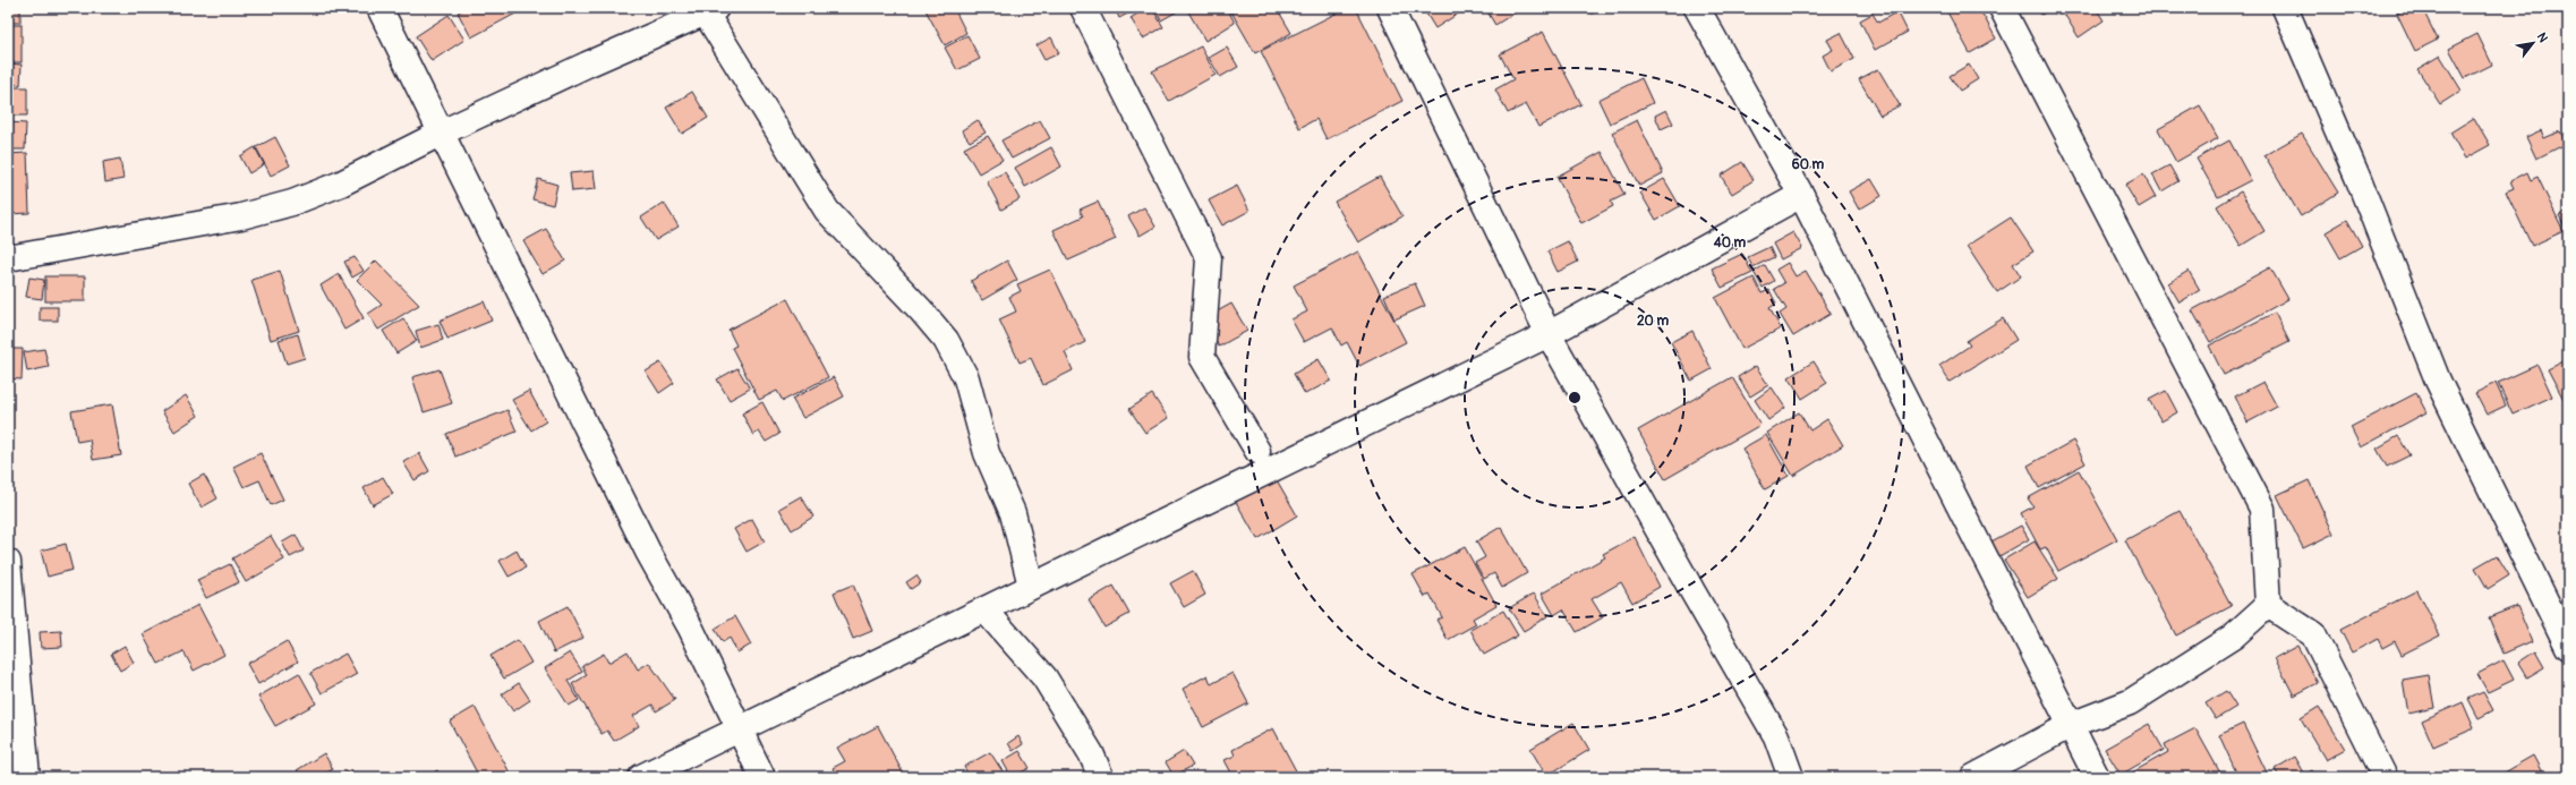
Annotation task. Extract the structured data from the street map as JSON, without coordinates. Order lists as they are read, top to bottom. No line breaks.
{"north":"top right","rings":["60 m","40 m","20 m"]}
